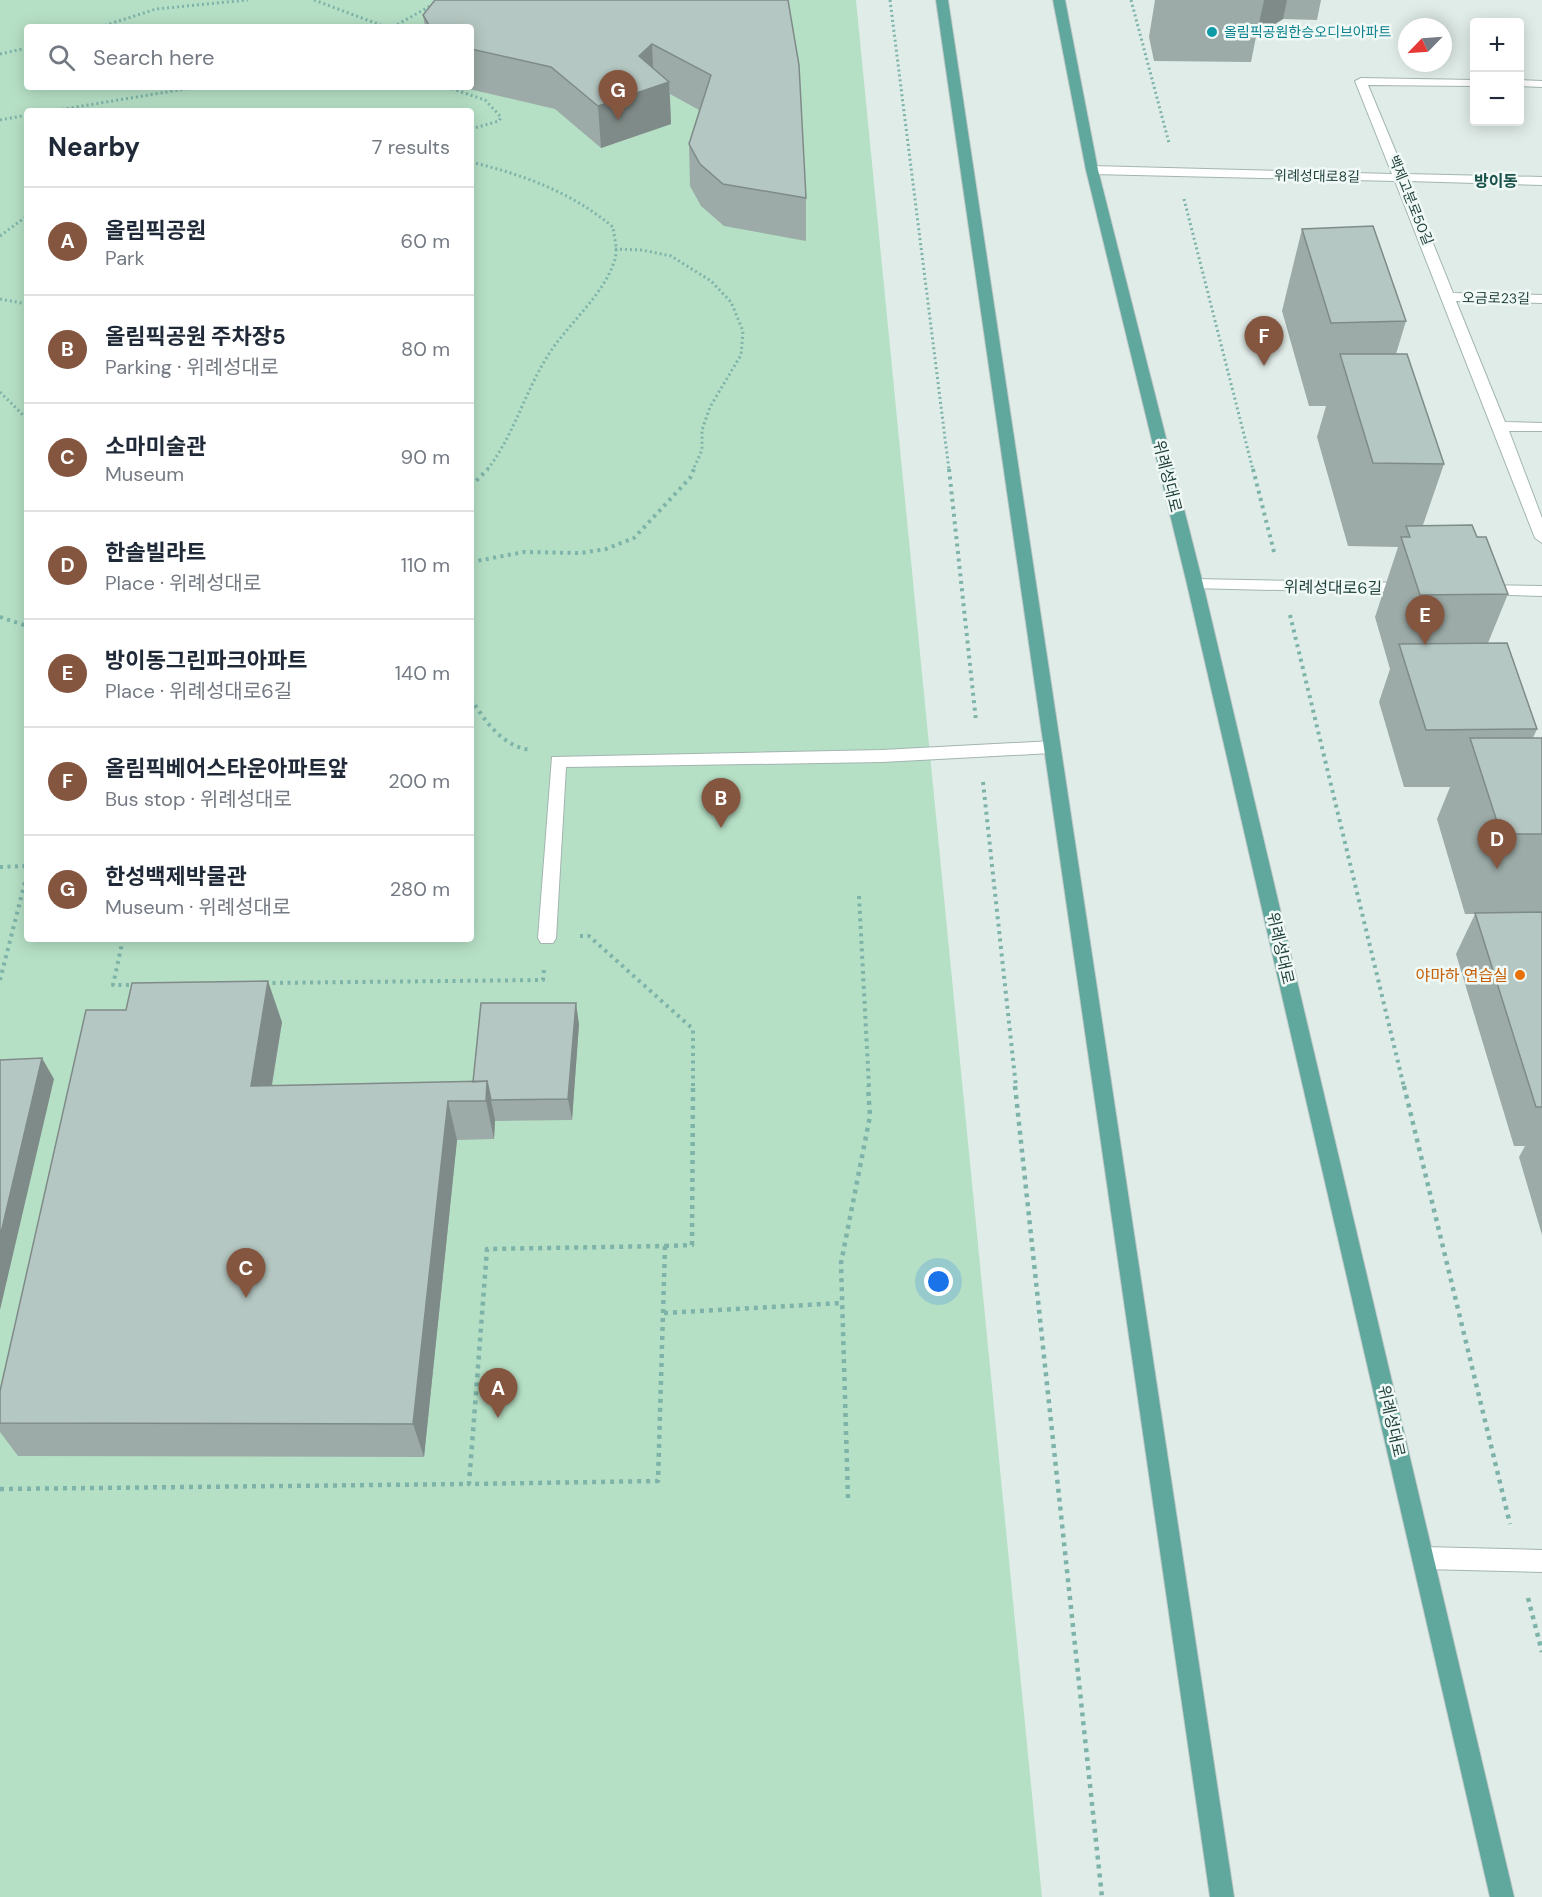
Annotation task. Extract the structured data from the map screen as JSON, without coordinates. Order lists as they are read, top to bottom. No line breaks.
{"streets":{"main road":["위례성대로"],"street":["위례성대로8길","백제고분로50길","오금로23길","위례성대로6길"]},"crossings":[["위례성대로8길","백제고분로50길"],["위례성대로8길","위례성대로"],["백제고분로50길","오금로23길"],["위례성대로","위례성대로6길"]],"districts":["방이동"],"places":["올림픽공원한승오디브아파트","야마하 연습실"],"north":"bottom left","page":{"map_buttons":["+","−"],"search":"Search here","pins":["G","F","E","B","D","C","A"],"heading":["Nearby","7 results"],"list":[{"mark":"A","name":"올림픽공원","note":"Park","value":"60 m"},{"mark":"B","name":"올림픽공원 주차장5","note":"Parking · 위례성대로","value":"80 m"},{"mark":"C","name":"소마미술관","note":"Museum","value":"90 m"},{"mark":"D","name":"한솔빌라트","note":"Place · 위례성대로","value":"110 m"},{"mark":"E","name":"방이동그린파크아파트","note":"Place · 위례성대로6길","value":"140 m"},{"mark":"F","name":"올림픽베어스타운아파트앞","note":"Bus stop · 위례성대로","value":"200 m"},{"mark":"G","name":"한성백제박물관","note":"Museum · 위례성대로","value":"280 m"}]}}
